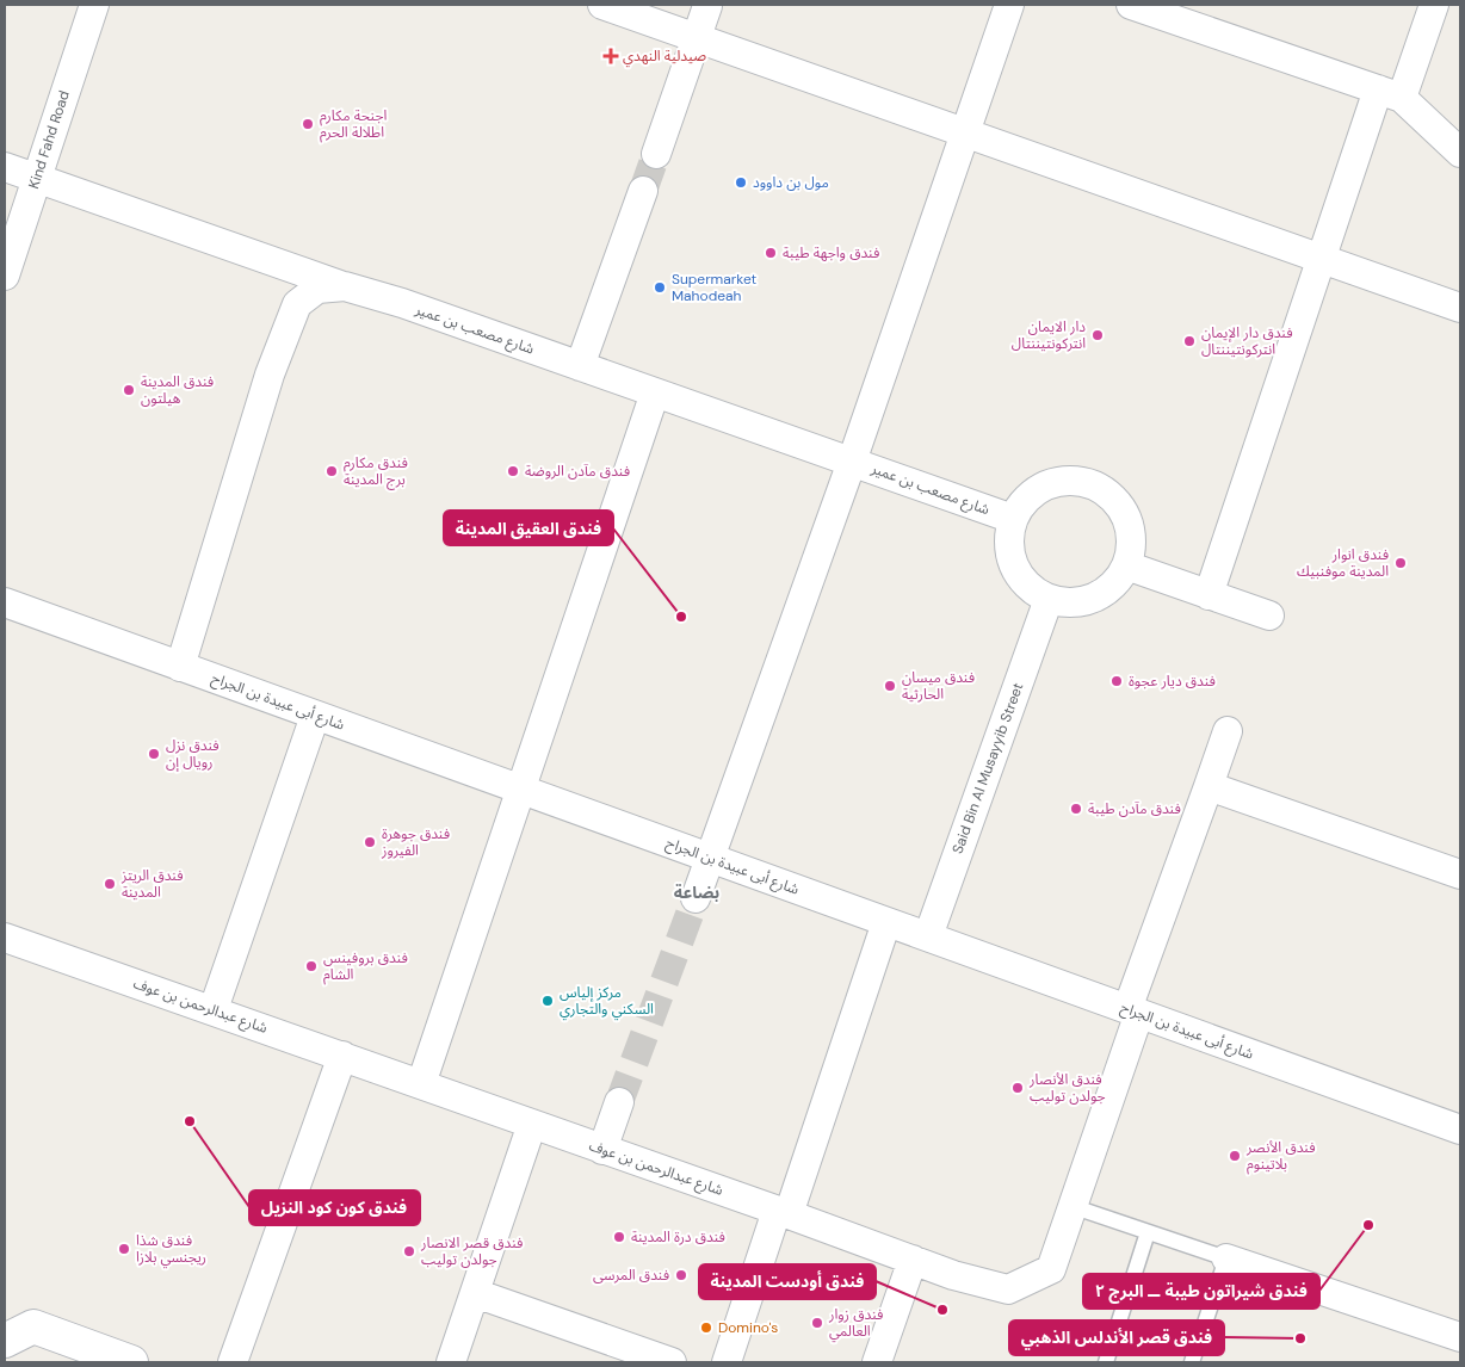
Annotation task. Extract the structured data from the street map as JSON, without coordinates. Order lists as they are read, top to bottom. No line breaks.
{"streets":{"street":["Kind Fahd Road","شارع مصعب بن عمير","شارع أبى عبيدة بن الجراح","Said Bin Al Musayyib Street","شارع عبدالرحمن بن عوف"]},"crossings":[["شارع مصعب بن عمير","شارع أبى عبيدة بن الجراح"],["شارع مصعب بن عمير","Said Bin Al Musayyib Street"],["شارع أبى عبيدة بن الجراح","Said Bin Al Musayyib Street"],["شارع أبى عبيدة بن الجراح","شارع عبدالرحمن بن عوف"]],"districts":["بضاعة"],"places":{"health":["صيدلية النهدي"],"other":["اجنحة مكارم اطلالة الحرم","مول بن داوود","فندق واجهة طيبة","Supermarket Mahodeah","دار الايمان انتركونتيننتال","فندق دار الإيمان انتركونتيننتال","فندق المدينة هيلتون","فندق مكارم برج المدينة","فندق مآدن الروضة","فندق انوار المدينة موفنبيك","فندق العقيق المدينة","فندق ديار عجوة","فندق ميسان الحارثية","فندق نزل رويال إن","فندق مآدن طيبة","فندق جوهرة الفيروز","فندق الريتز المدينة","فندق بروفينس الشام","مركز إلياس السكني والتجاري","فندق الأنصار جولدن توليب","فندق كون كود النزيل","فندق الأنصر بلاتينوم","فندق شيراتون طيبة ــ البرج ٢","فندق درة المدينة","فندق شذا ريجنسي بلازا","فندق قصر الانصار جولدن توليب","فندق المرسى","فندق أودست المدينة","فندق زوار العالمي","Domino's","فندق قصر الأندلس الذهبي"]}}
